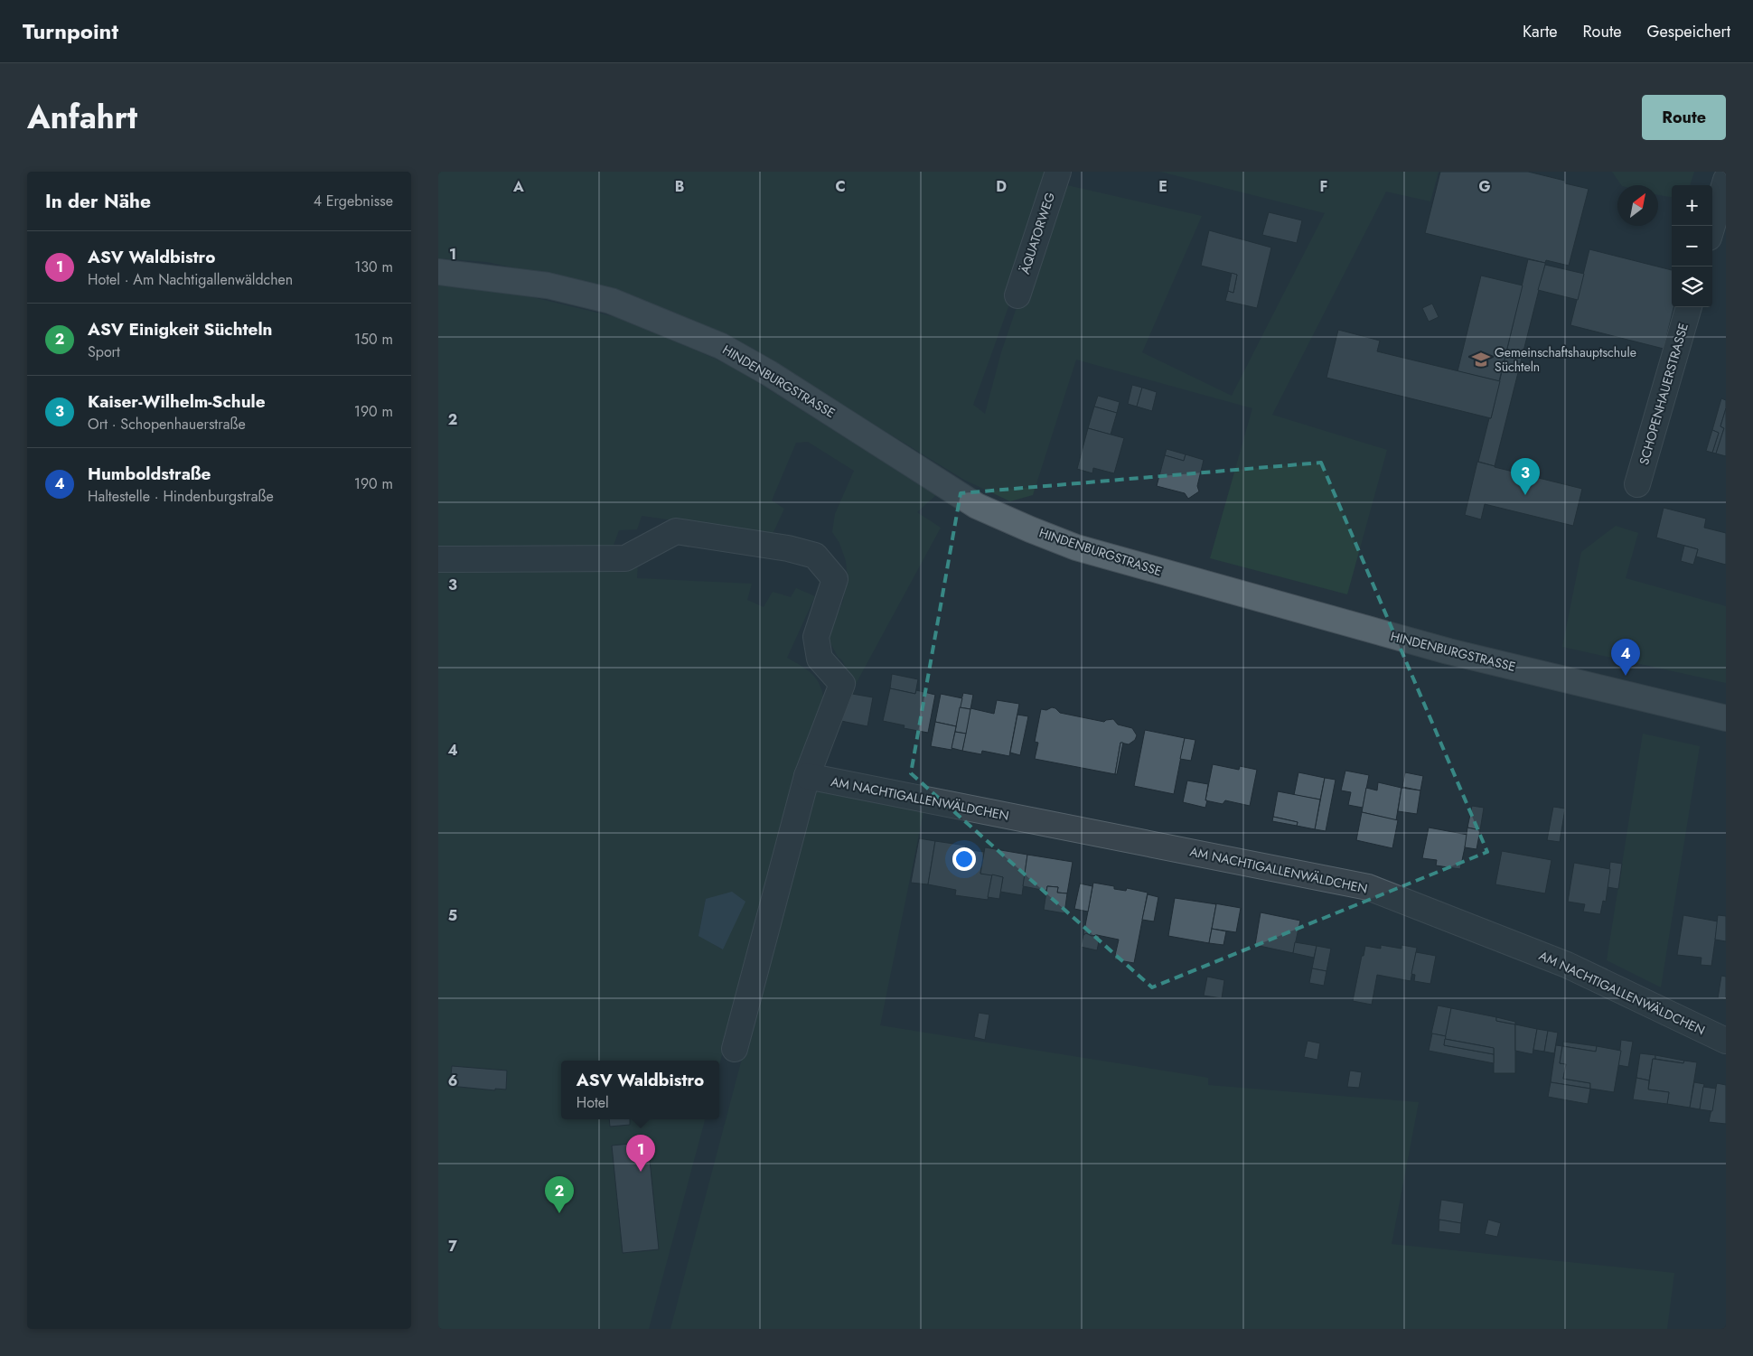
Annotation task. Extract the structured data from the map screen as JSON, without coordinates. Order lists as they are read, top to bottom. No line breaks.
{"streets":{"main road":["HINDENBURGSTRASSE"],"street":["ÄQUATORWEG","SCHOPENHAUERSTRASSE","AM NACHTIGALLENWÄLDCHEN"]},"places":{"school or university":["Gemeinschaftshauptschule Süchteln"]},"north":"top right","page":{"header":"Turnpoint","nav":["Karte","Route","Gespeichert"],"title":"Anfahrt","buttons":"Route","heading":["In der Nähe","4 Ergebnisse"],"map_buttons":["+","−"],"list":[{"mark":"1","name":"ASV Waldbistro","note":"Hotel · Am Nachtigallenwäldchen","value":"130 m"},{"mark":"2","name":"ASV Einigkeit Süchteln","note":"Sport","value":"150 m"},{"mark":"3","name":"Kaiser-Wilhelm-Schule","note":"Ort · Schopenhauerstraße","value":"190 m"},{"mark":"4","name":"Humboldstraße","note":"Haltestelle · Hindenburgstraße","value":"190 m"}],"pins":["3","4","1","2"],"popup":["ASV Waldbistro","Hotel"]},"grid":{"columns":["A","B","C","D","E","F","G"],"rows":["1","2","3","4","5","6","7"]}}
